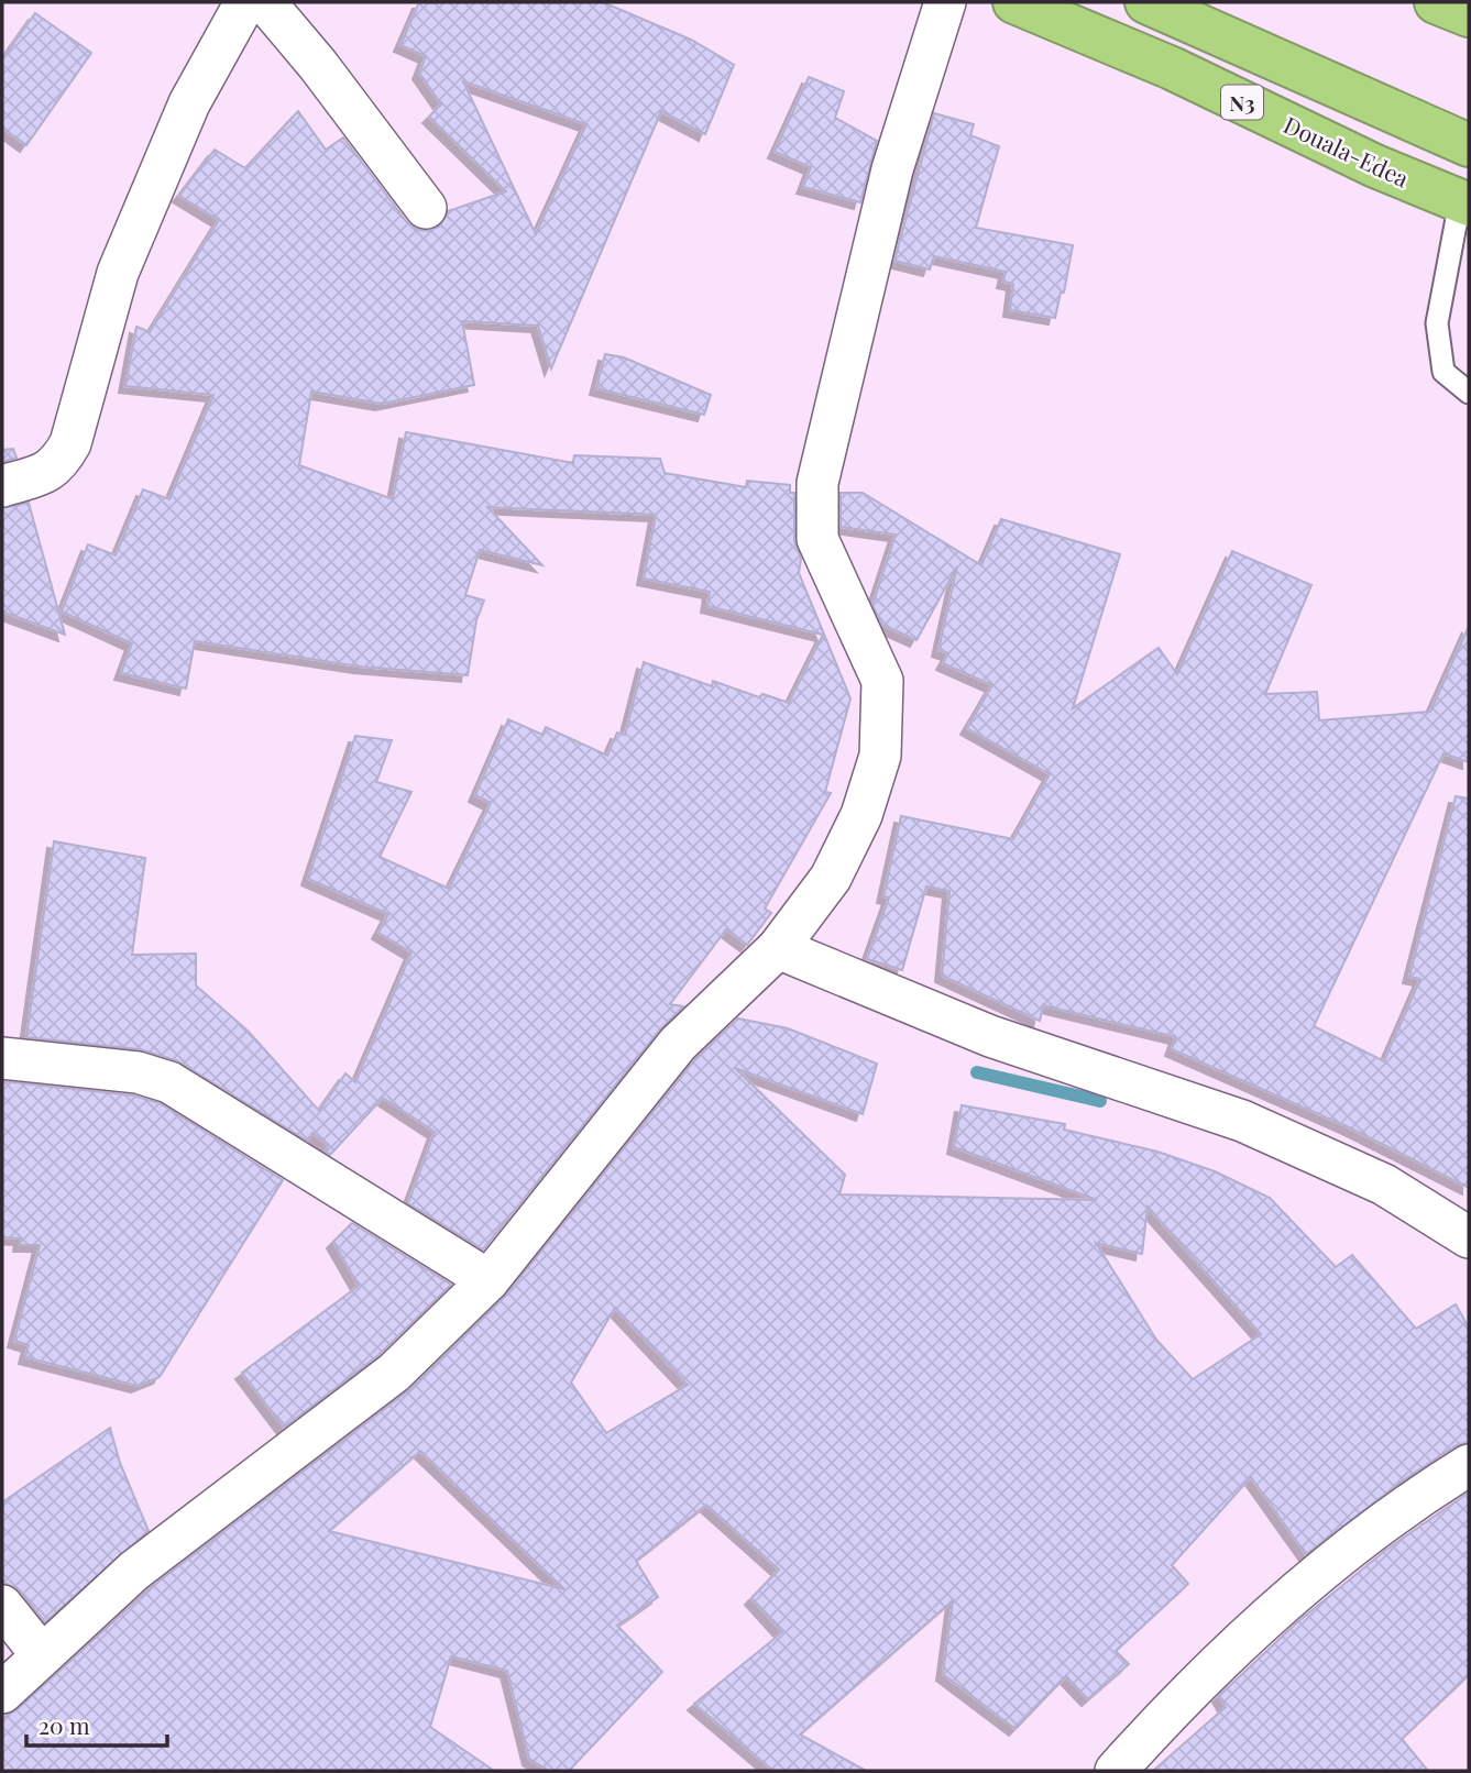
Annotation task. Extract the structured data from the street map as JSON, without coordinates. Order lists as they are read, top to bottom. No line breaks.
{"streets":{"highway":["N3","Douala-Edea"]},"scale_bar":"20 m"}
